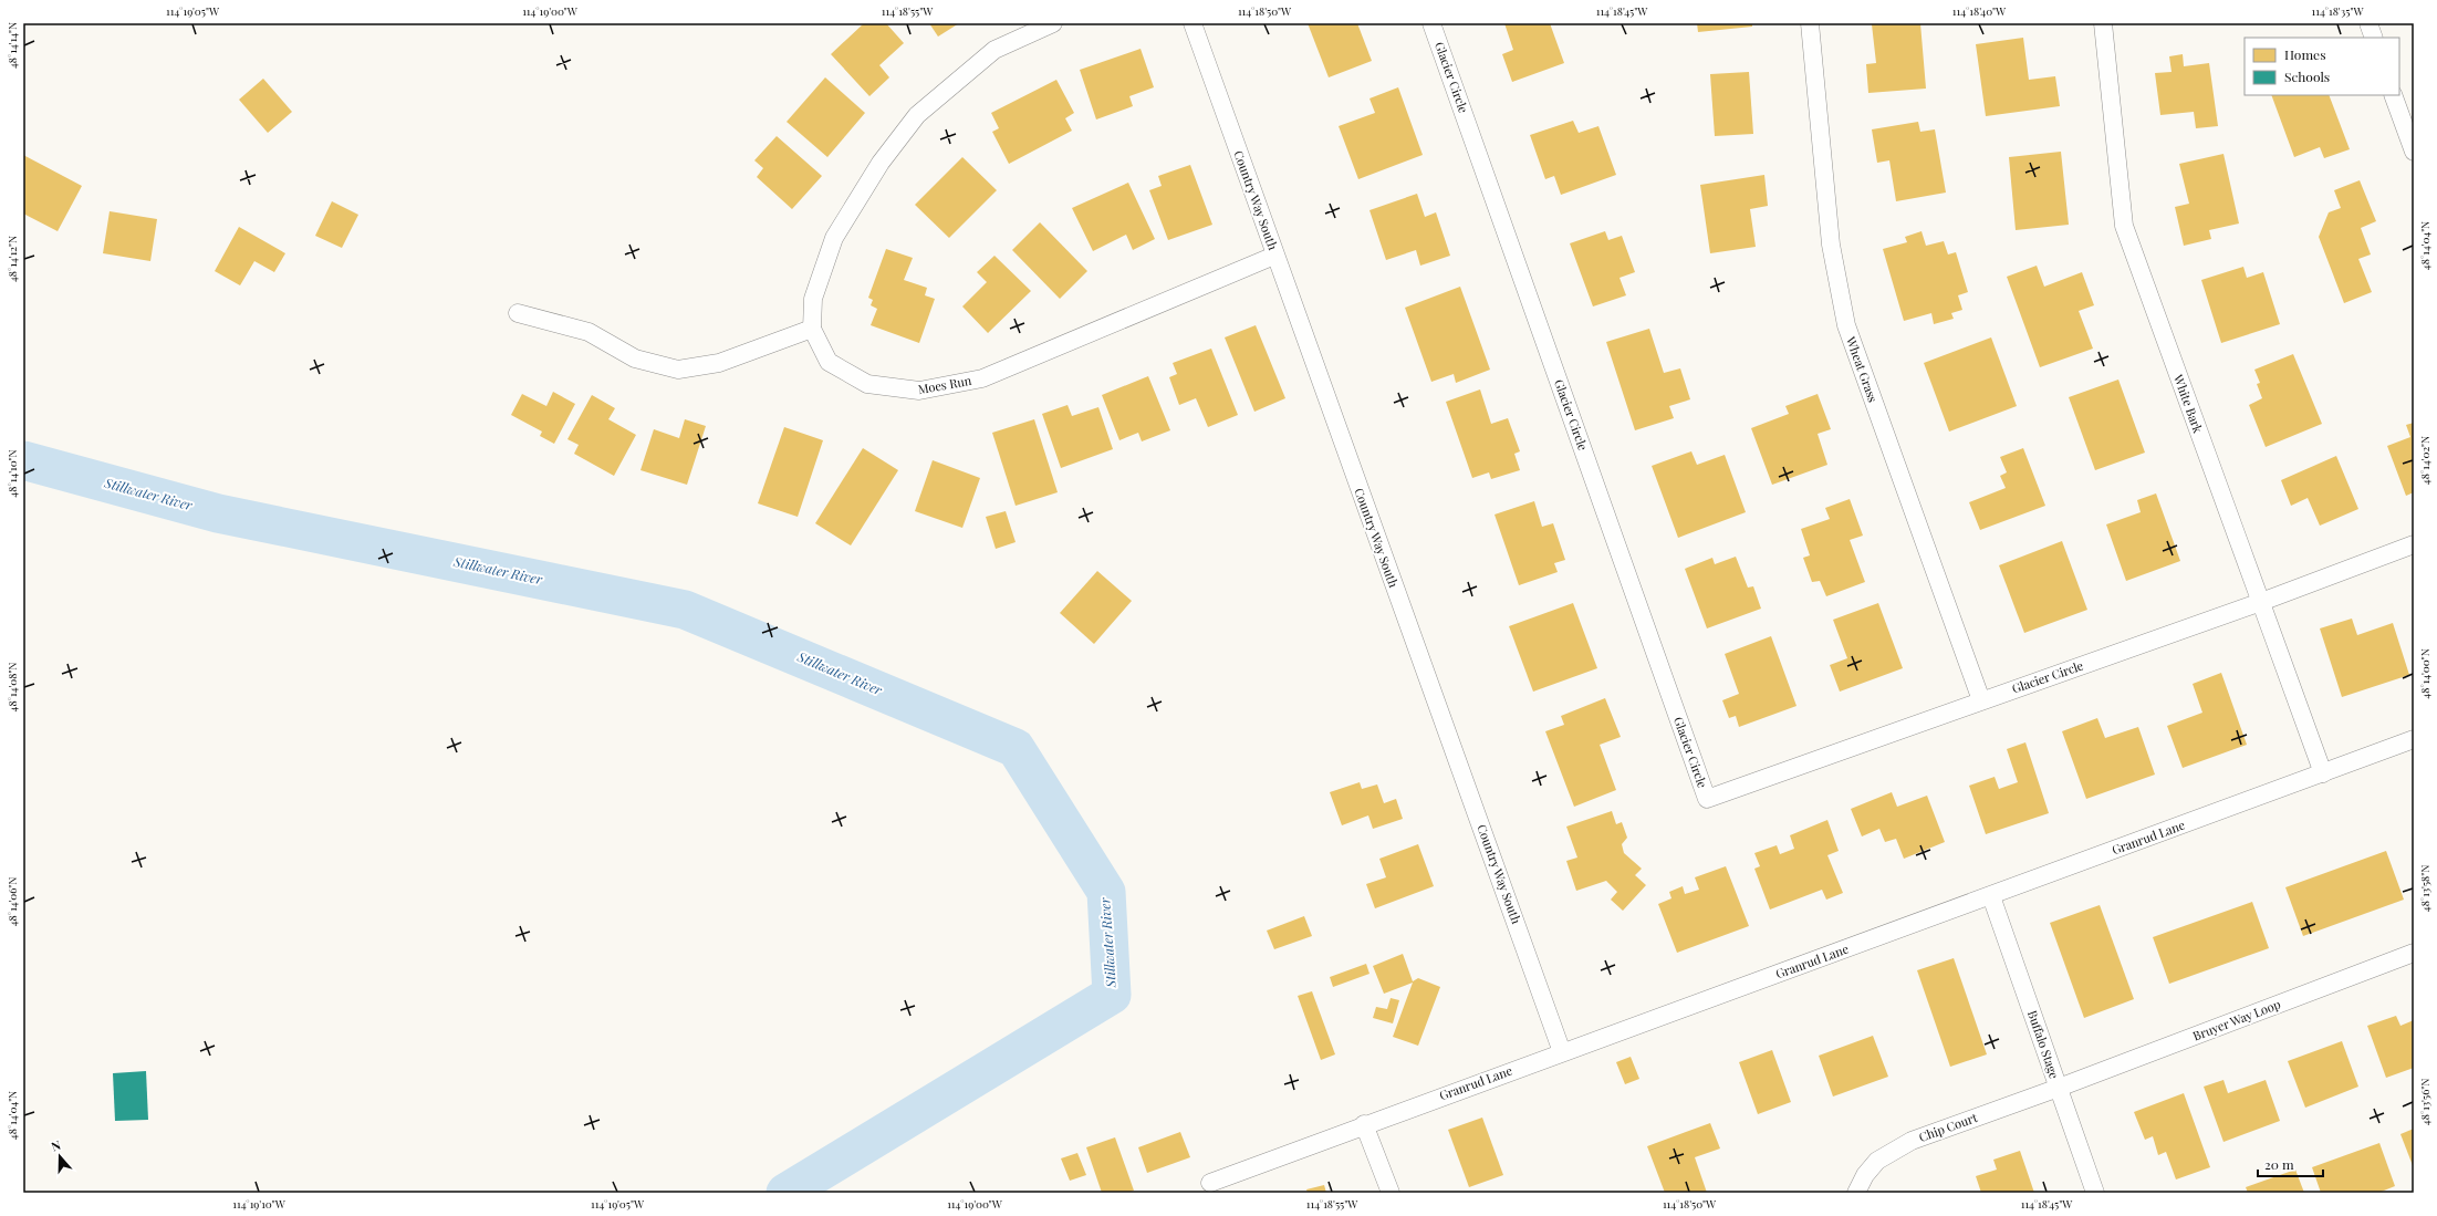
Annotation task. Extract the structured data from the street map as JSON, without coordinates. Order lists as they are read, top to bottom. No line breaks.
{"streets":{"street":["Glacier Circle","Country Way South","Wheat Grass","Moes Run","White Bark","Granrud Lane","Bruyer Way Loop","Buffalo Stage","Chip Court"]},"crossings":[["Glacier Circle","Wheat Grass"],["Glacier Circle","White Bark"],["Country Way South","Moes Run"],["Country Way South","Granrud Lane"],["White Bark","Granrud Lane"],["Granrud Lane","Buffalo Stage"],["Bruyer Way Loop","Buffalo Stage"],["Bruyer Way Loop","Chip Court"],["Buffalo Stage","Chip Court"]],"water":["Stillwater River"],"legend":["Homes","Schools"],"scale_bar":"20 m","north":"top","coordinates":["114°19'05\"W","114°19'00\"W","114°18'55\"W","114°18'50\"W","114°18'45\"W","114°18'40\"W","114°18'35\"W","48°14'14\"N","48°14'04\"N","48°14'12\"N","48°14'02\"N","48°14'10\"N","48°14'00\"N","48°14'08\"N","48°13'58\"N","48°14'06\"N","48°13'56\"N","114°19'10\"W"]}
